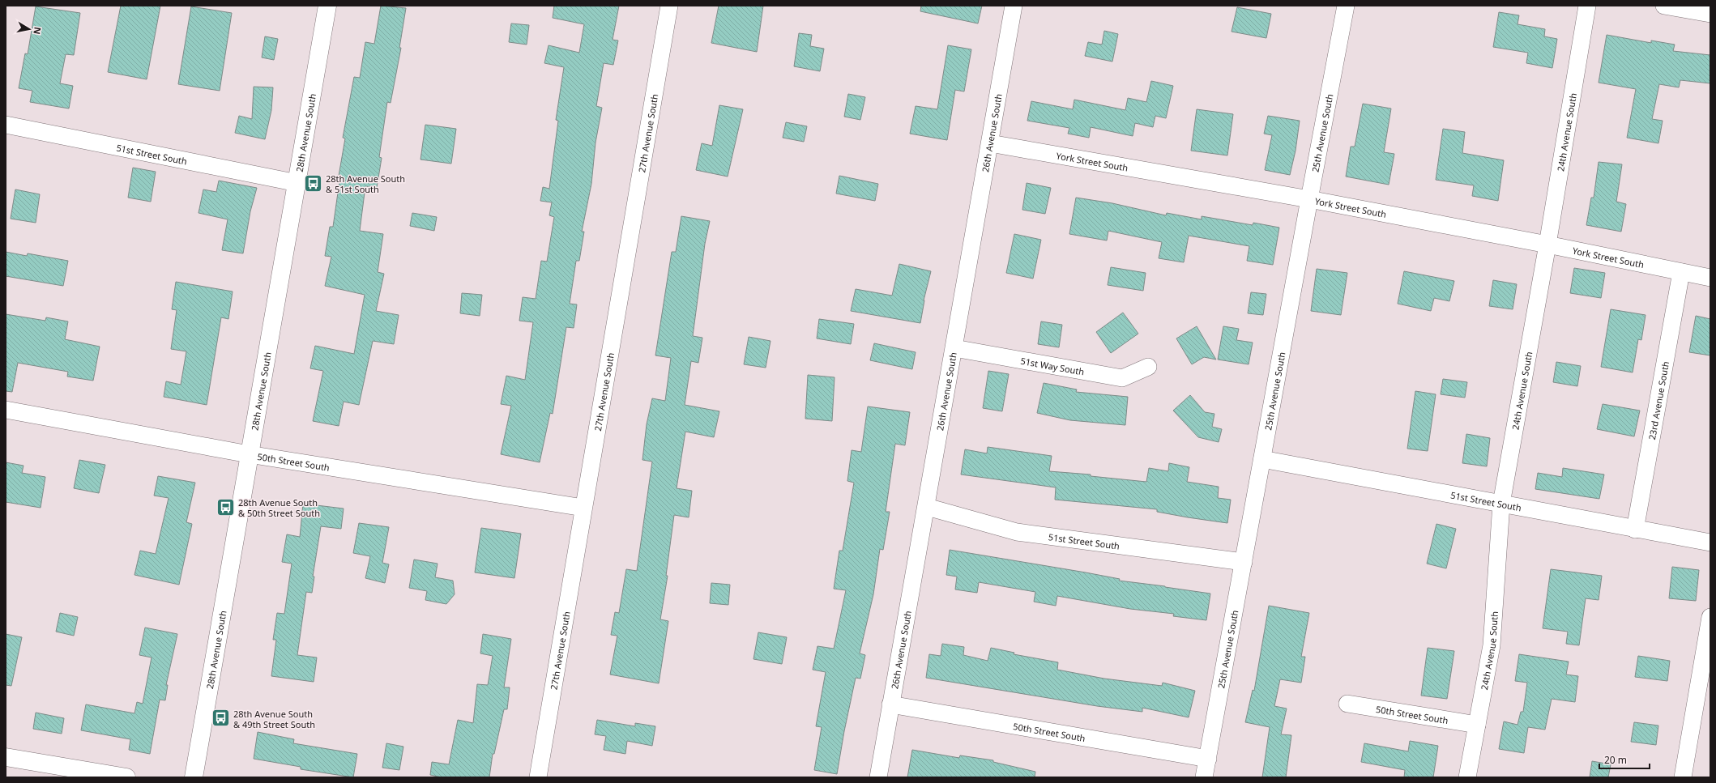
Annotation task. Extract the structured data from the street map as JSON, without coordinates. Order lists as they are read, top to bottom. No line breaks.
{"streets":{"street":["24th Avenue South","28th Avenue South","27th Avenue South","26th Avenue South","25th Avenue South","51st Street South","York Street South","51st Way South","23rd Avenue South","50th Street South"]},"crossings":[["24th Avenue South","51st Street South"],["24th Avenue South","York Street South"],["24th Avenue South","50th Street South"],["28th Avenue South","51st Street South"],["28th Avenue South","50th Street South"],["27th Avenue South","50th Street South"],["26th Avenue South","51st Street South"],["26th Avenue South","York Street South"],["26th Avenue South","51st Way South"],["26th Avenue South","50th Street South"],["25th Avenue South","51st Street South"],["25th Avenue South","York Street South"],["25th Avenue South","50th Street South"],["51st Street South","23rd Avenue South"],["York Street South","23rd Avenue South"]],"places":{"bus stop":["28th Avenue South & 51st South","28th Avenue South & 50th Street South","28th Avenue South & 49th Street South"]},"scale_bar":"20 m","north":"right"}
